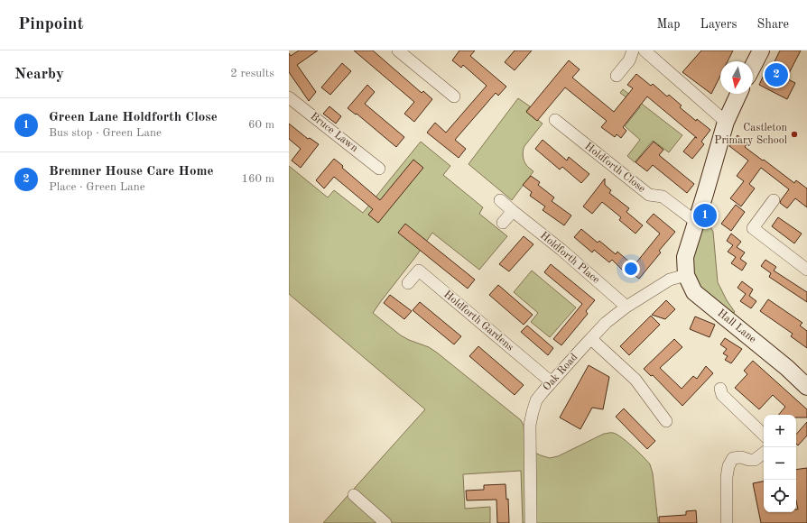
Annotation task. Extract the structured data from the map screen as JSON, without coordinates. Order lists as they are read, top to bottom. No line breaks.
{"streets":{"street":["Bruce Lawn","Holdforth Close","Holdforth Place","Holdforth Gardens","Hall Lane","Oak Road"]},"crossings":[["Holdforth Close","Hall Lane"],["Holdforth Place","Oak Road"],["Holdforth Gardens","Oak Road"],["Hall Lane","Oak Road"]],"places":["Castleton Primary School"],"north":"bottom","page":{"header":"Pinpoint","nav":["Map","Layers","Share"],"heading":["Nearby","2 results"],"pins":["2","1"],"list":[{"mark":"1","name":"Green Lane Holdforth Close","note":"Bus stop · Green Lane","value":"60 m"},{"mark":"2","name":"Bremner House Care Home","note":"Place · Green Lane","value":"160 m"}],"map_buttons":["+","−"]}}
